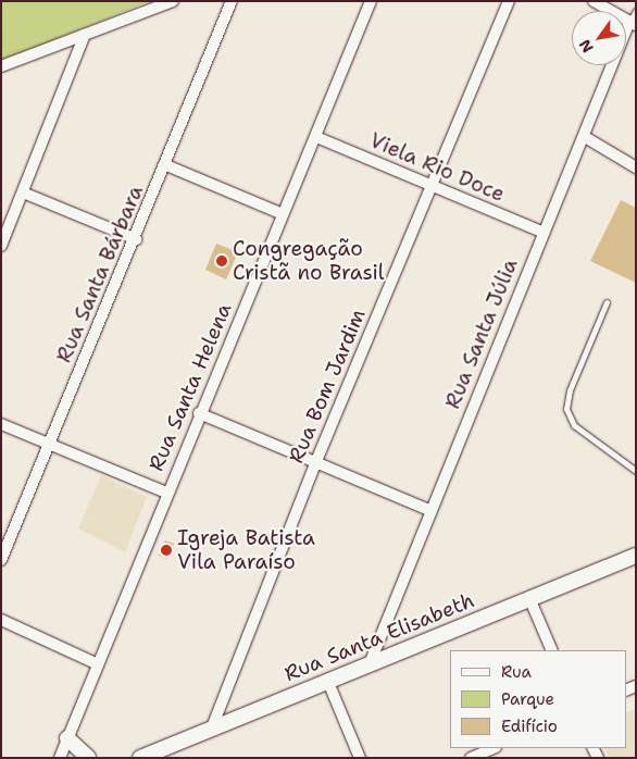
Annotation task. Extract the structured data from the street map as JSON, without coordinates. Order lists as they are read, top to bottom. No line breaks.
{"streets":{"street":["Viela Rio Doce","Rua Santa Bárbara","Rua Santa Júlia","Rua Bom Jardim","Rua Santa Helena","Rua Santa Elisabeth"]},"crossings":[["Viela Rio Doce","Rua Santa Júlia"],["Viela Rio Doce","Rua Bom Jardim"],["Viela Rio Doce","Rua Santa Helena"],["Rua Santa Júlia","Rua Santa Elisabeth"],["Rua Bom Jardim","Rua Santa Elisabeth"]],"places":["Congregação Cristã no Brasil","Igreja Batista Vila Paraíso"],"legend":["Rua","Parque","Edifício"],"north":"bottom left"}
